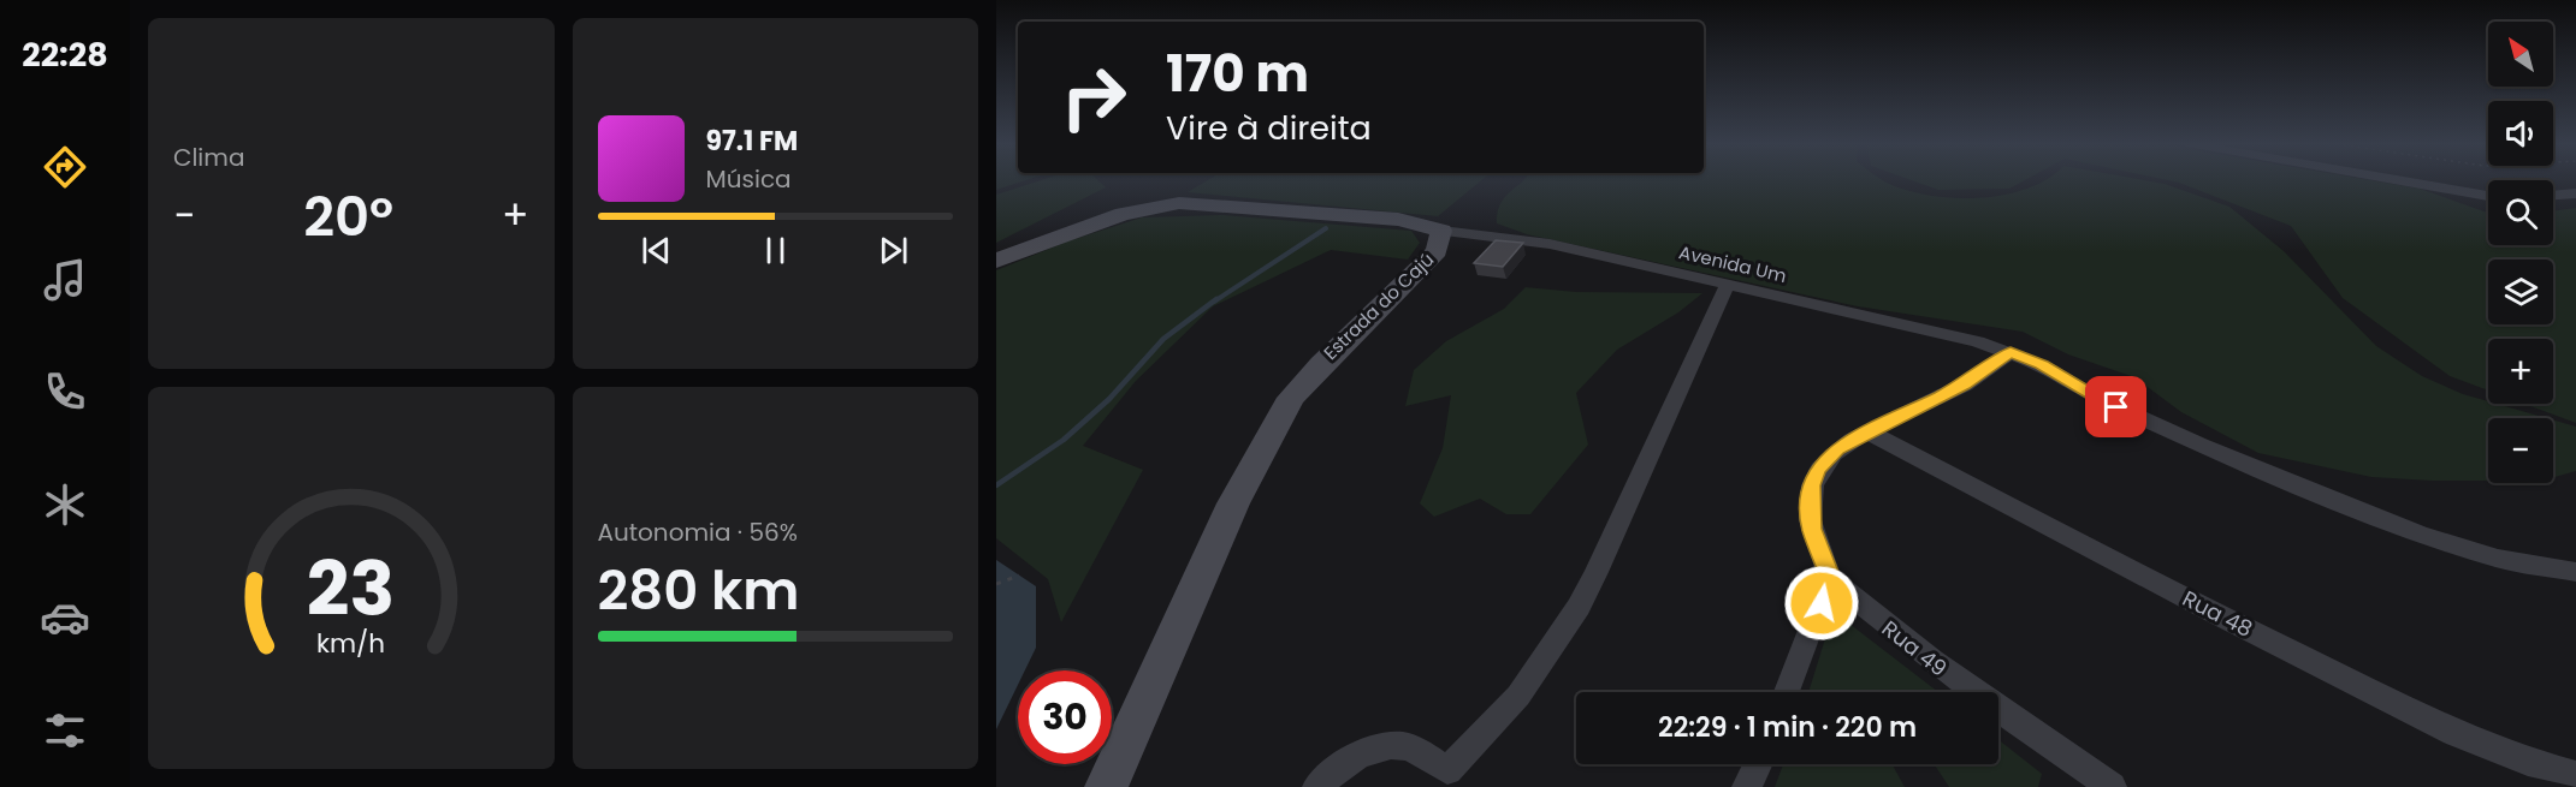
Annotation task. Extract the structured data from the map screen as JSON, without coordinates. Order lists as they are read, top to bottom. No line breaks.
{"streets":{"main road":["Estrada do Cajú"],"street":["Avenida Um","Rua 48","Rua 49"]},"crossings":[["Avenida Um","Estrada do Cajú"]],"north":"top left","page":{"tabs":"22:28","tile":["Clima",["Autonomia · 56%","280 km"]],"map_buttons":["+","−"],"turn":["170 m","Vire à direita"],"song":["97.1 FM","Música"],"heat":["−","20°","+"],"limit":"30","trip":"22:29 · 1 min · 220 m","gauge":["23","km/h"]}}
